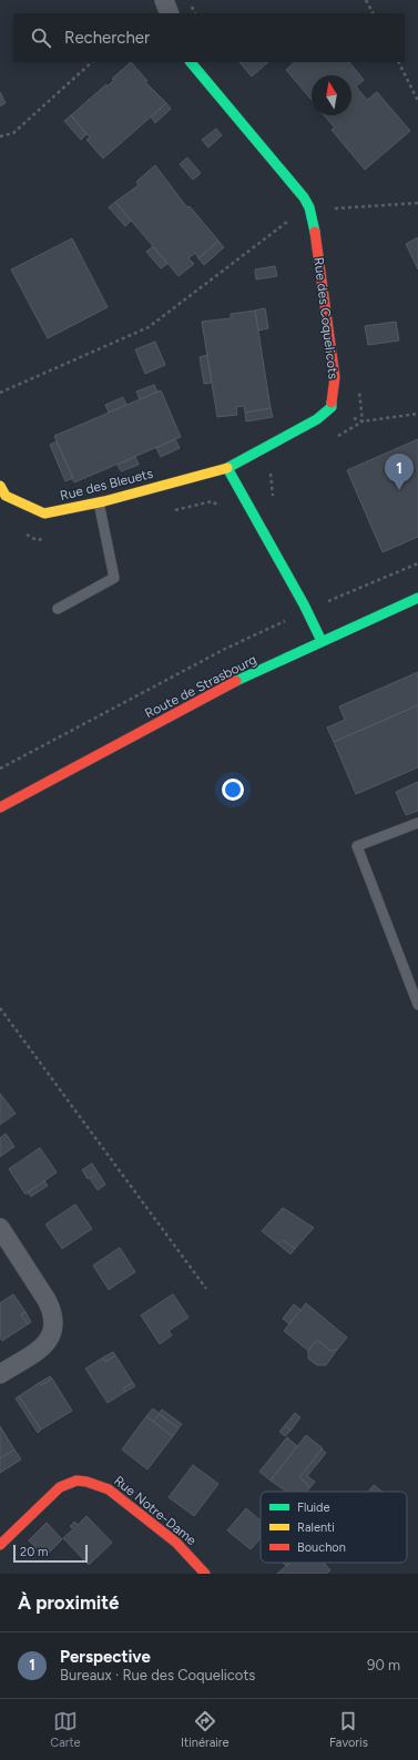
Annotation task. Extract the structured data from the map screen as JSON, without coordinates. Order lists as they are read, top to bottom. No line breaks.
{"streets":{"street":["Rue des Coquelicots","Rue des Bleuets","Route de Strasbourg","Rue Notre-Dame"]},"legend":["Fluide","Ralenti","Bouchon"],"scale_bar":"20 m","north":"top","page":{"search":"Rechercher","pins":"1","scale":"20 m","heading":"À proximité","list":[{"mark":"1","name":"Perspective","note":"Bureaux · Rue des Coquelicots","value":"90 m"}],"nav":["Carte","Itinéraire","Favoris"]}}
